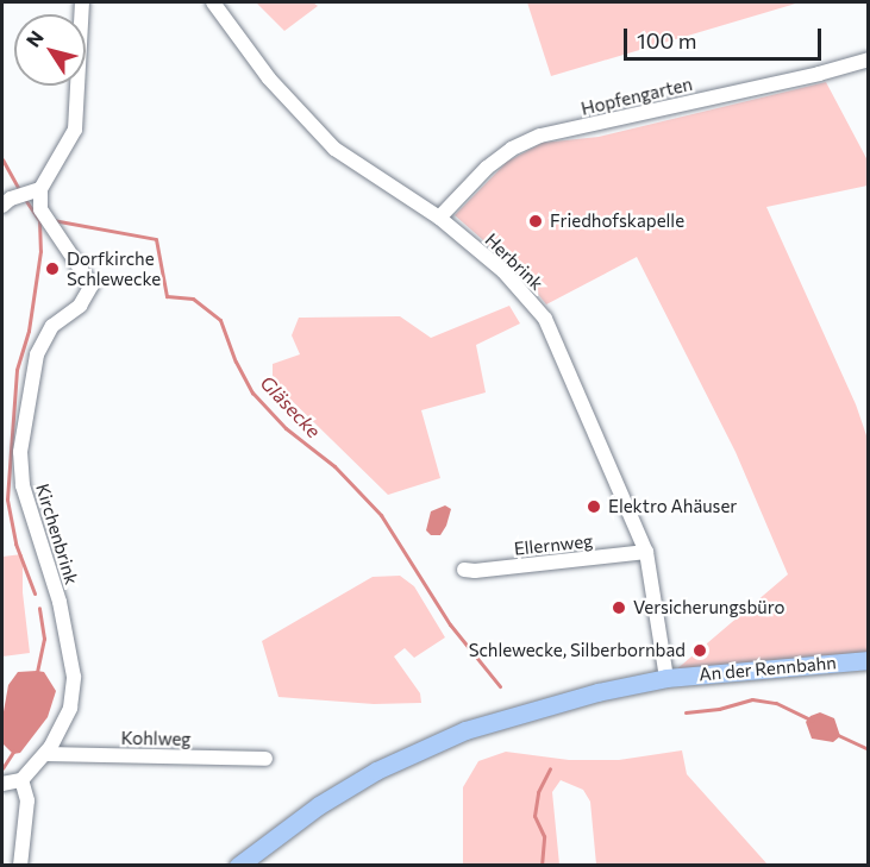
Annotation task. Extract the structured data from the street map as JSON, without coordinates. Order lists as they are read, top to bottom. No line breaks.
{"streets":{"main road":["An der Rennbahn"],"street":["Hopfengarten","Herbrink","Kirchenbrink","Ellernweg","Kohlweg"]},"crossings":[["Hopfengarten","Herbrink"],["Herbrink","Ellernweg"],["Herbrink","An der Rennbahn"],["Kirchenbrink","Kohlweg"]],"water":["Gläsecke"],"places":["Friedhofskapelle","Dorfkirche Schlewecke","Elektro Ahäuser","Versicherungsbüro","Schlewecke, Silberbornbad"],"scale_bar":"100 m","north":"top left"}
